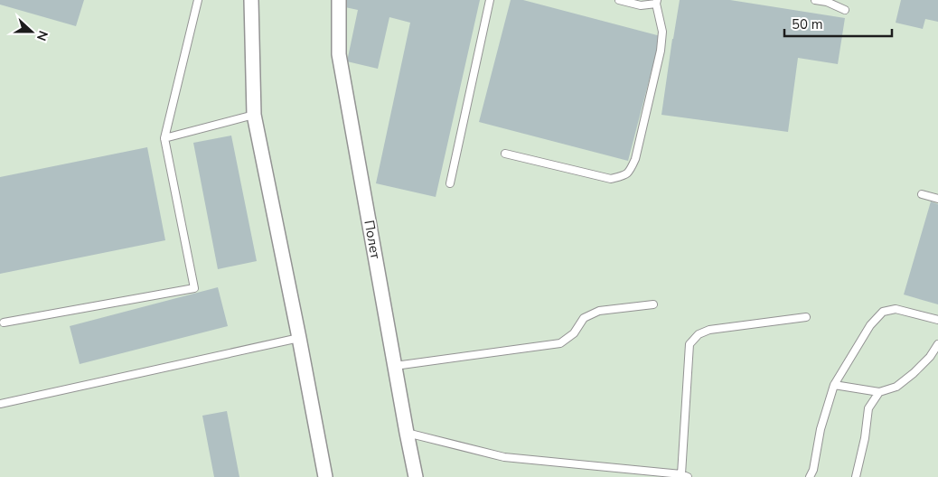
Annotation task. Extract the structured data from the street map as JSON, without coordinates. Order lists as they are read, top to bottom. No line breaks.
{"streets":{"street":["Полет"]},"scale_bar":"50 m","north":"right"}
